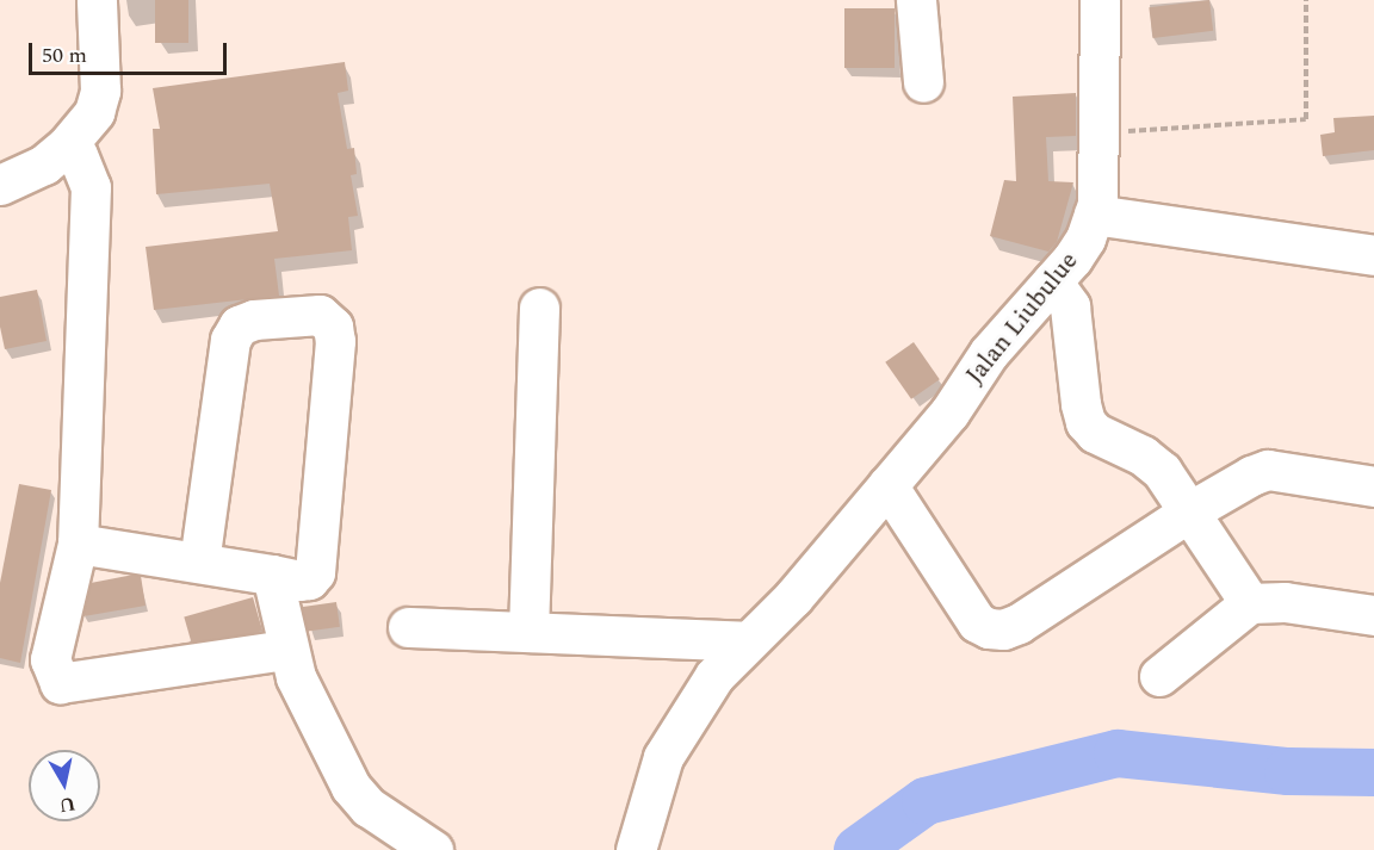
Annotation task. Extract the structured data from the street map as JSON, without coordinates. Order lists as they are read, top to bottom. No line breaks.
{"streets":{"street":["Jalan Liubulue"]},"scale_bar":"50 m","north":"bottom"}
